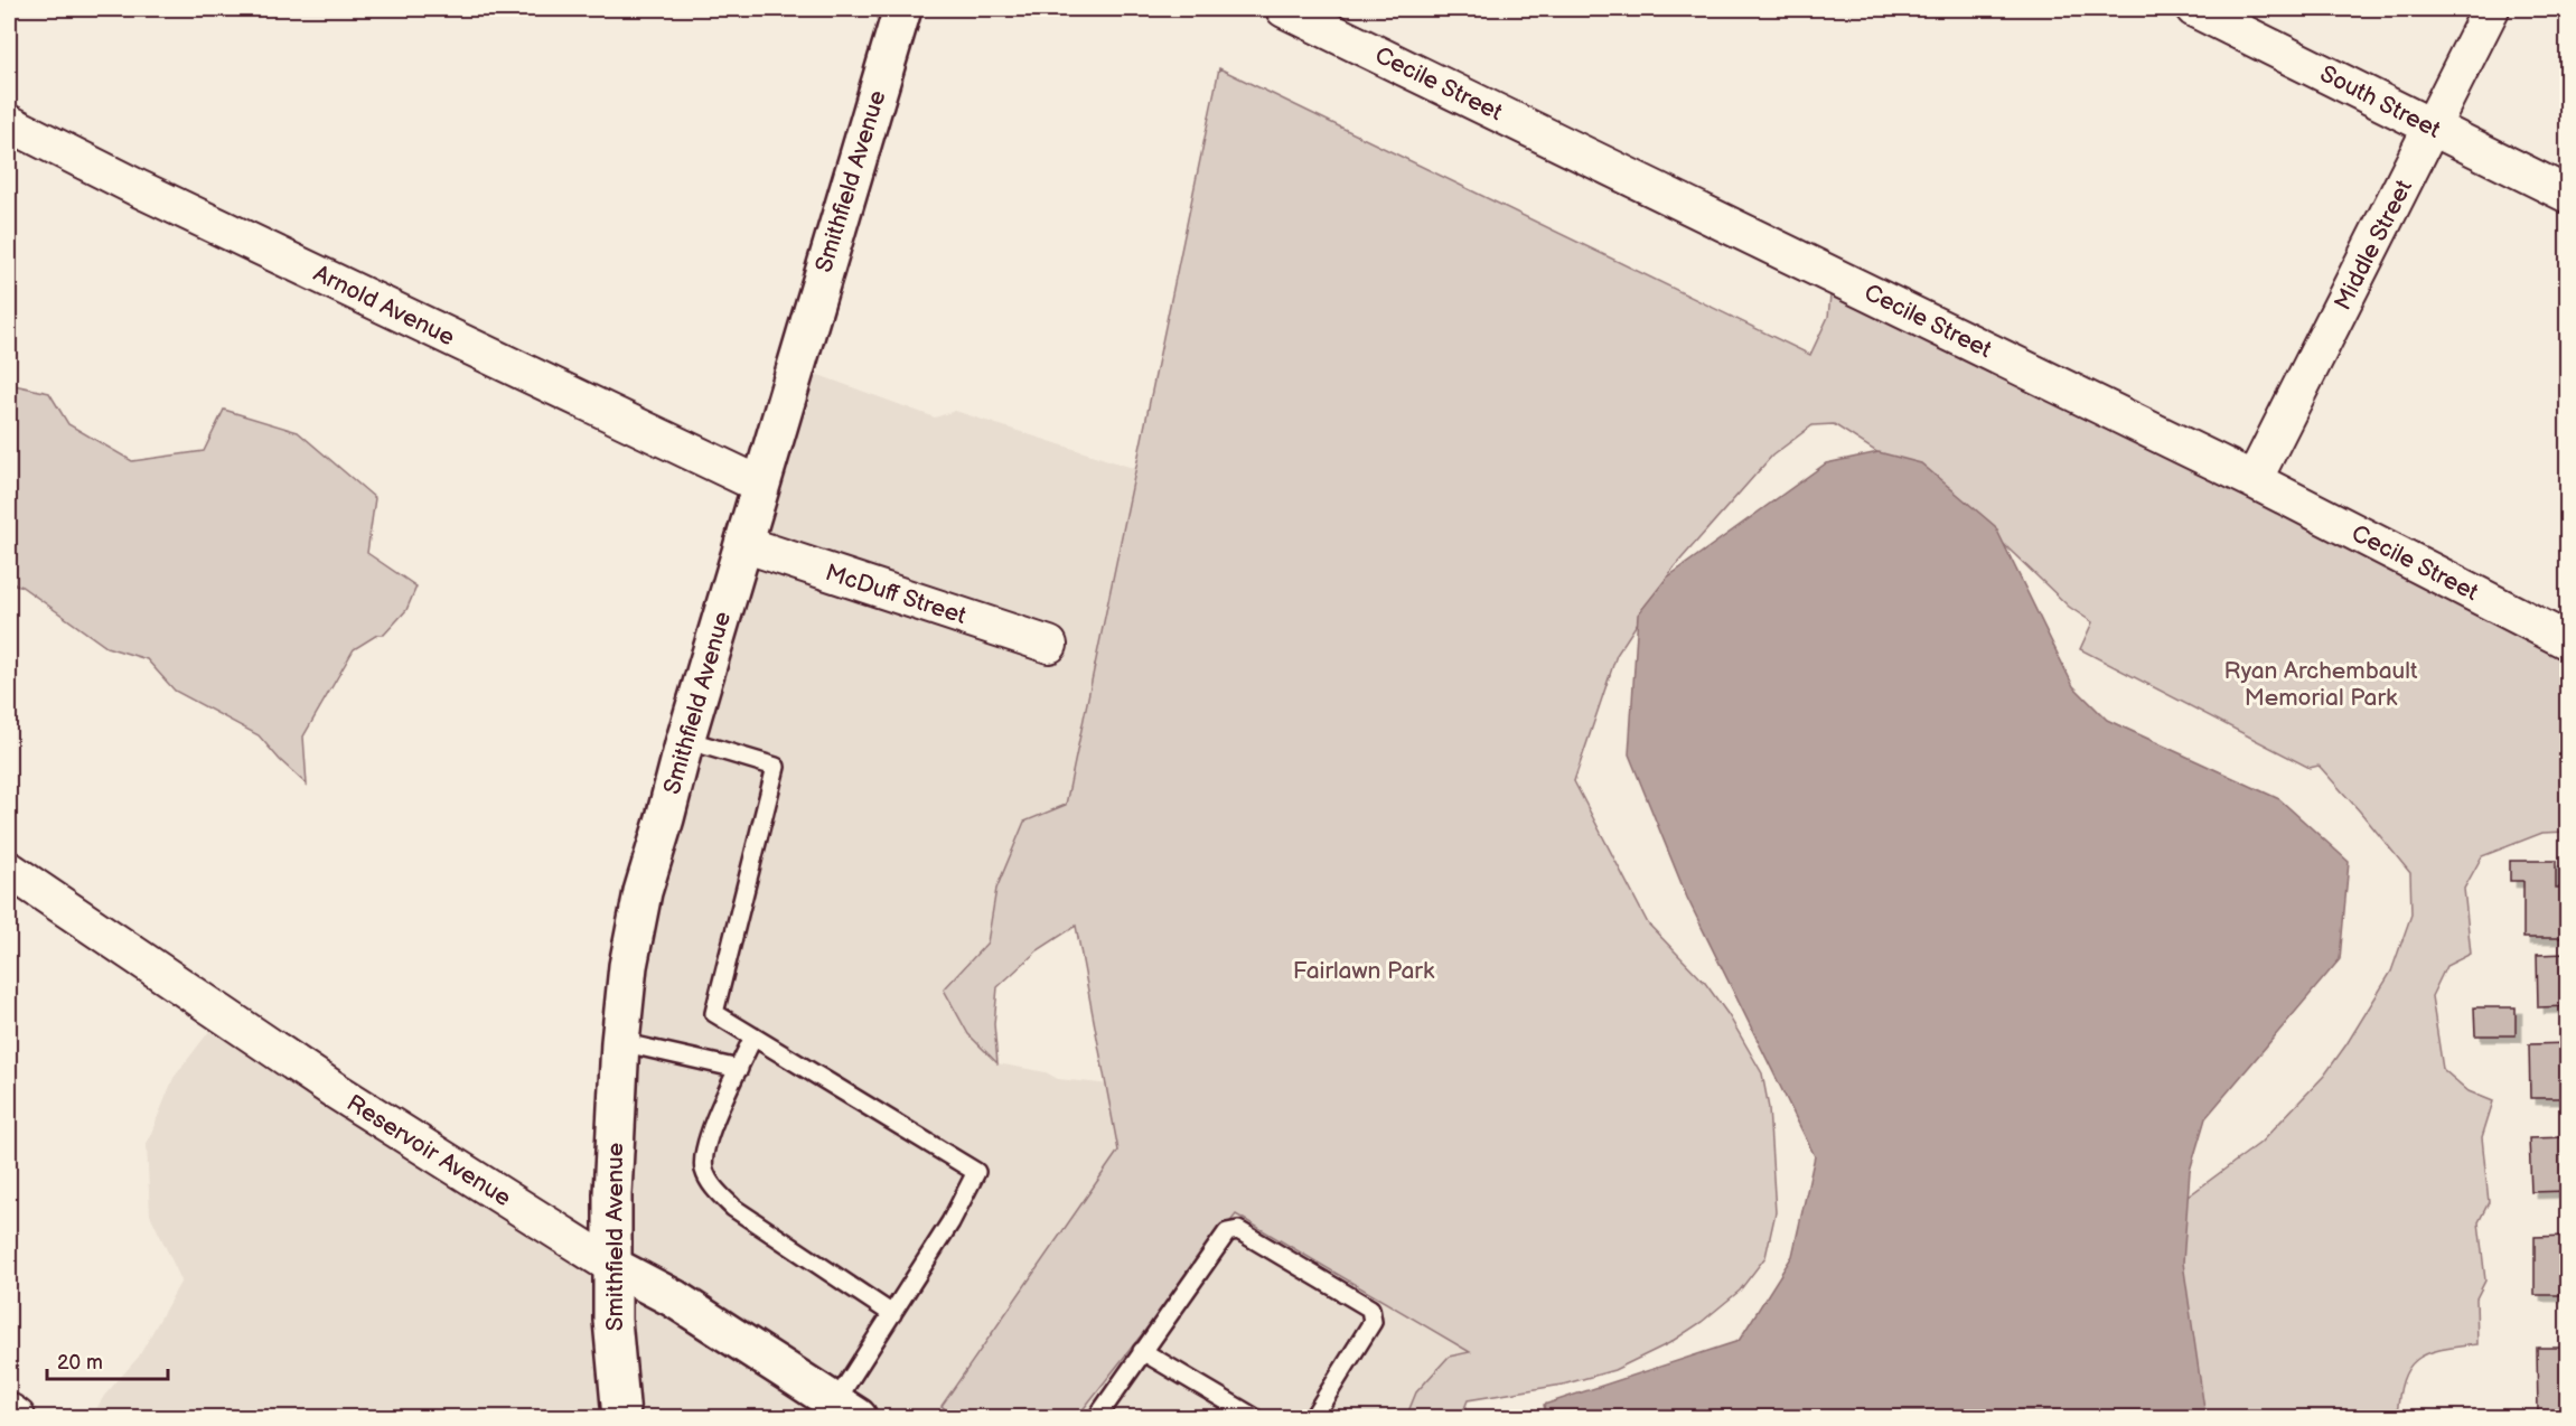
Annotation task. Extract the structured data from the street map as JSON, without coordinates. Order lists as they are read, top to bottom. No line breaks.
{"streets":{"main road":["Smithfield Avenue","Reservoir Avenue"],"street":["Cecile Street","South Street","Middle Street","Arnold Avenue","McDuff Street"]},"crossings":[["Cecile Street","Middle Street"],["South Street","Middle Street"],["Smithfield Avenue","Arnold Avenue"],["Smithfield Avenue","McDuff Street"],["Smithfield Avenue","Reservoir Avenue"]],"parks":["Ryan Archembault Memorial Park","Fairlawn Park"],"scale_bar":"20 m"}
